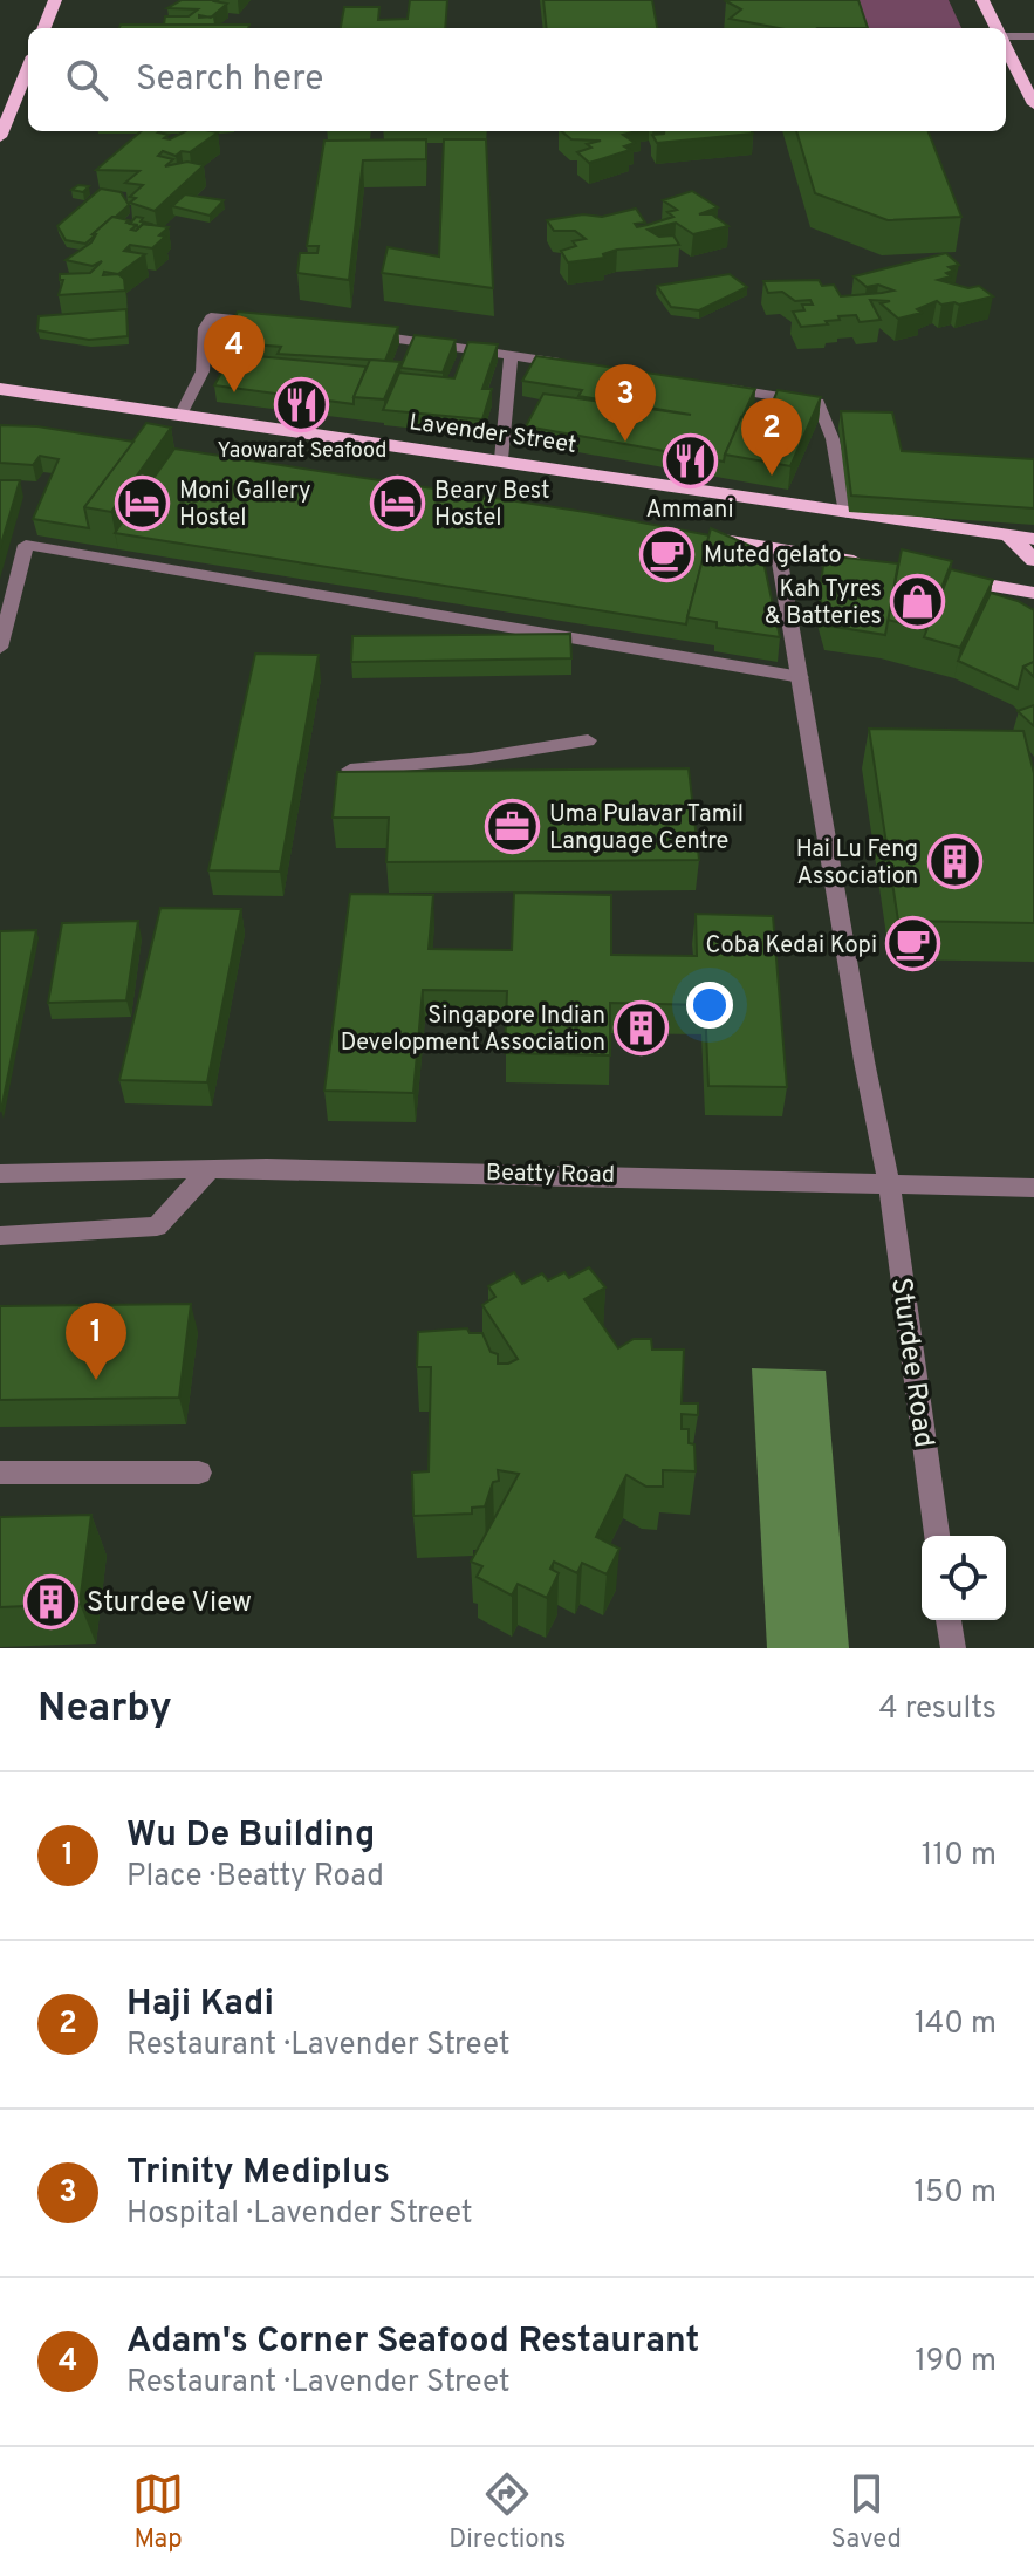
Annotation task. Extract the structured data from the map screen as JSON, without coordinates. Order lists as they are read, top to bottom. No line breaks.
{"streets":{"main road":["Lavender Street"],"street":["Beatty Road","Sturdee Road"]},"crossings":[["Beatty Road","Sturdee Road"]],"places":{"restaurant":["Yaowarat Seafood","Ammani"],"hotel":["Moni Gallery Hostel","Beary Best Hostel"],"cafe":["Muted gelato","Coba Kedai Kopi"],"shop":["Kah Tyres & Batteries"],"office":["Uma Pulavar Tamil Language Centre"],"building":["Hai Lu Feng Association","Singapore Indian Development Association","Sturdee View"]},"page":{"search":"Search here","pins":["4","3","2","1"],"heading":["Nearby","4 results"],"list":[{"mark":"1","name":"Wu De Building","note":"Place · Beatty Road","value":"110 m"},{"mark":"2","name":"Haji Kadi","note":"Restaurant · Lavender Street","value":"140 m"},{"mark":"3","name":"Trinity Mediplus","note":"Hospital · Lavender Street","value":"150 m"},{"mark":"4","name":"Adam's Corner Seafood Restaurant","note":"Restaurant · Lavender Street","value":"190 m"}],"nav":["Map","Directions","Saved"]}}
